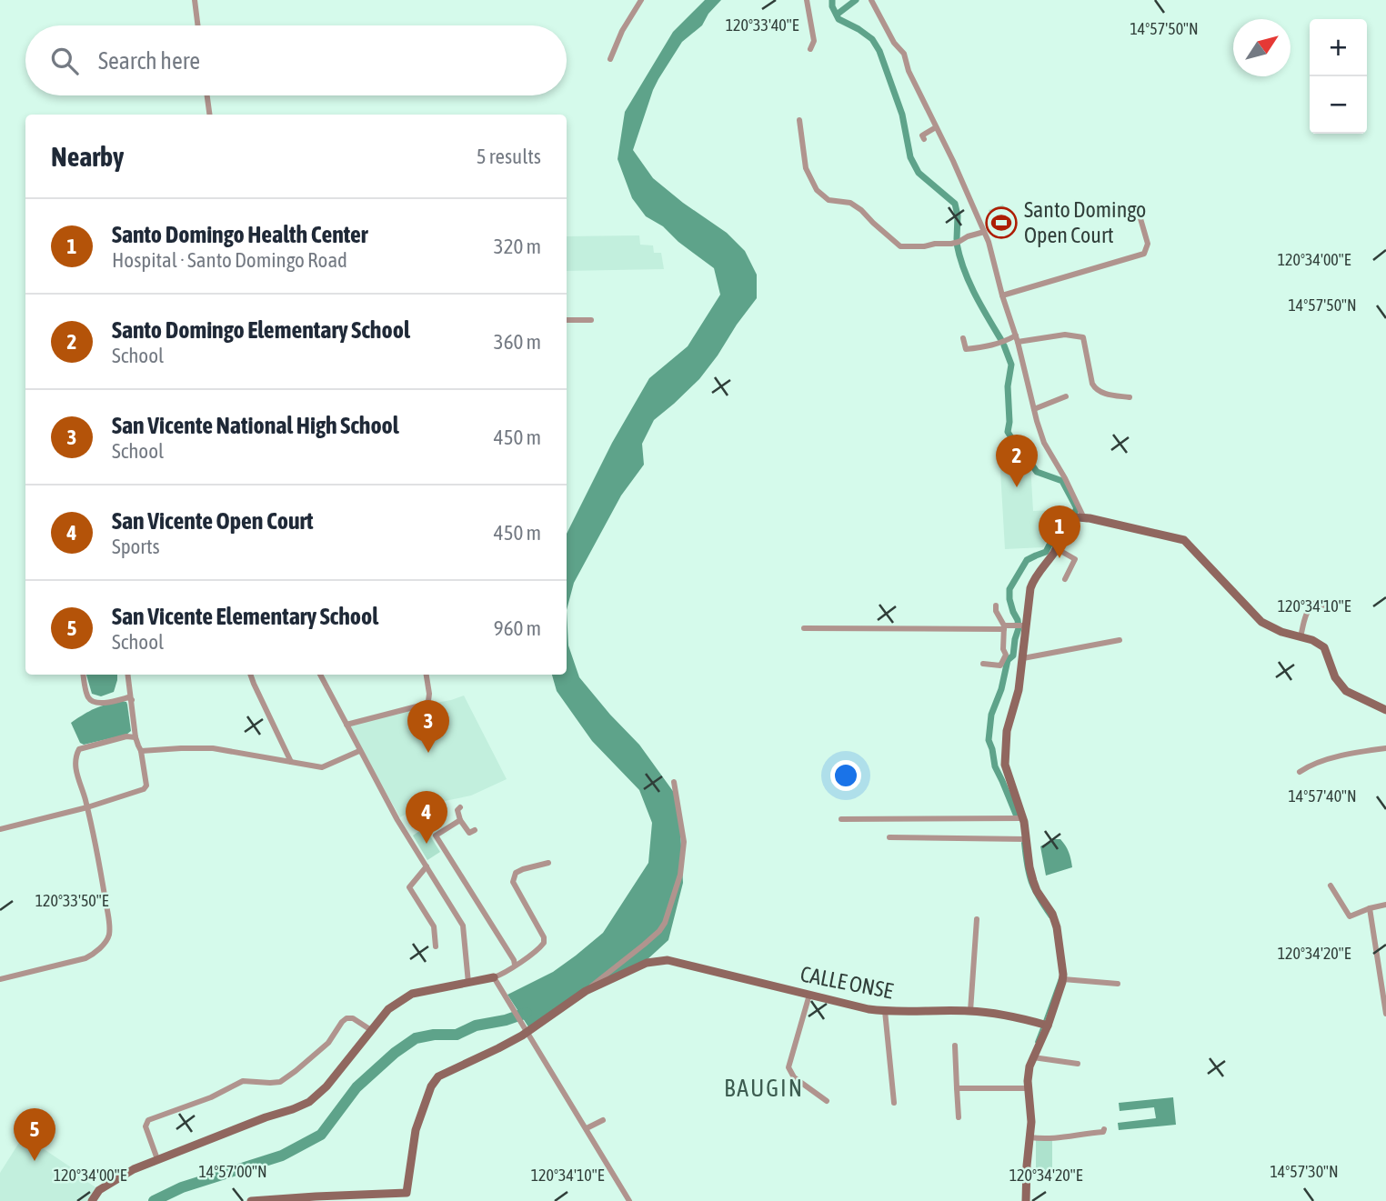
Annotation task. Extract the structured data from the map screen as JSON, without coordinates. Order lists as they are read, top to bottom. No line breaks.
{"streets":{"street":["CALLE ONSE"]},"districts":["BAUGIN"],"places":{"sports":["Santo Domingo Open Court"]},"north":"top right","page":{"map_buttons":["+","−"],"search":"Search here","heading":["Nearby","5 results"],"list":[{"mark":"1","name":"Santo Domingo Health Center","note":"Hospital · Santo Domingo Road","value":"320 m"},{"mark":"2","name":"Santo Domingo Elementary School","note":"School","value":"360 m"},{"mark":"3","name":"San Vicente National High School","note":"School","value":"450 m"},{"mark":"4","name":"San Vicente Open Court","note":"Sports","value":"450 m"},{"mark":"5","name":"San Vicente Elementary School","note":"School","value":"960 m"}],"pins":["2","1","3","4","5"]},"coordinates":["120°33'40\"E","14°57'50\"N","120°34'00\"E","120°34'10\"E","14°57'40\"N","120°33'50\"E","120°34'20\"E","14°57'00\"N","14°57'30\"N"]}
